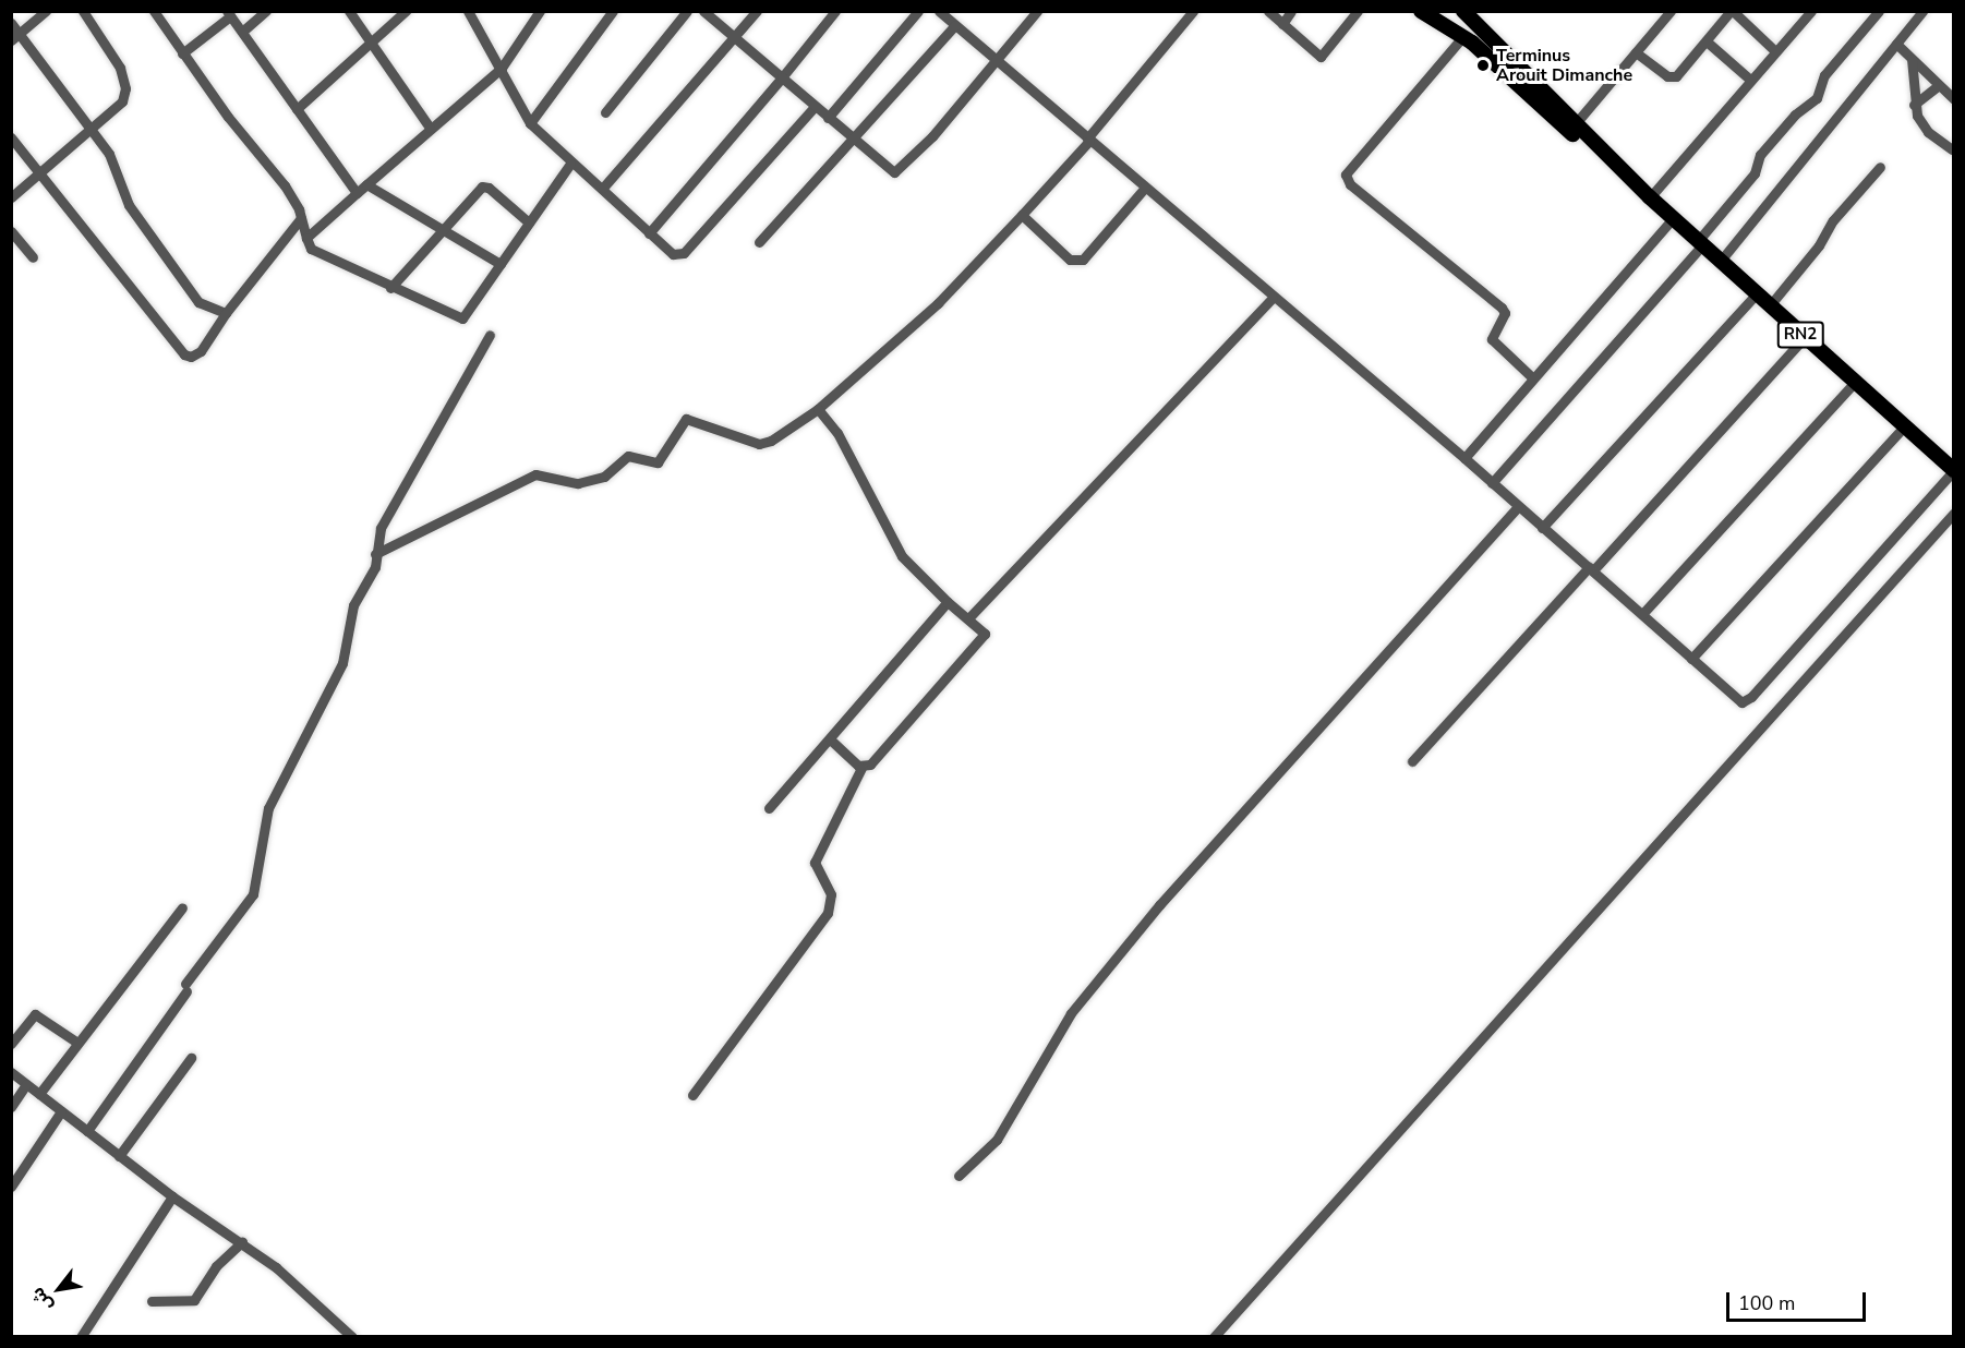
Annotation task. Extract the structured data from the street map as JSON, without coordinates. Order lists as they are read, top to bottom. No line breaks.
{"streets":{"main road":["RN2"]},"places":["Terminus Arouit Dimanche"],"scale_bar":"100 m","north":"bottom left"}
